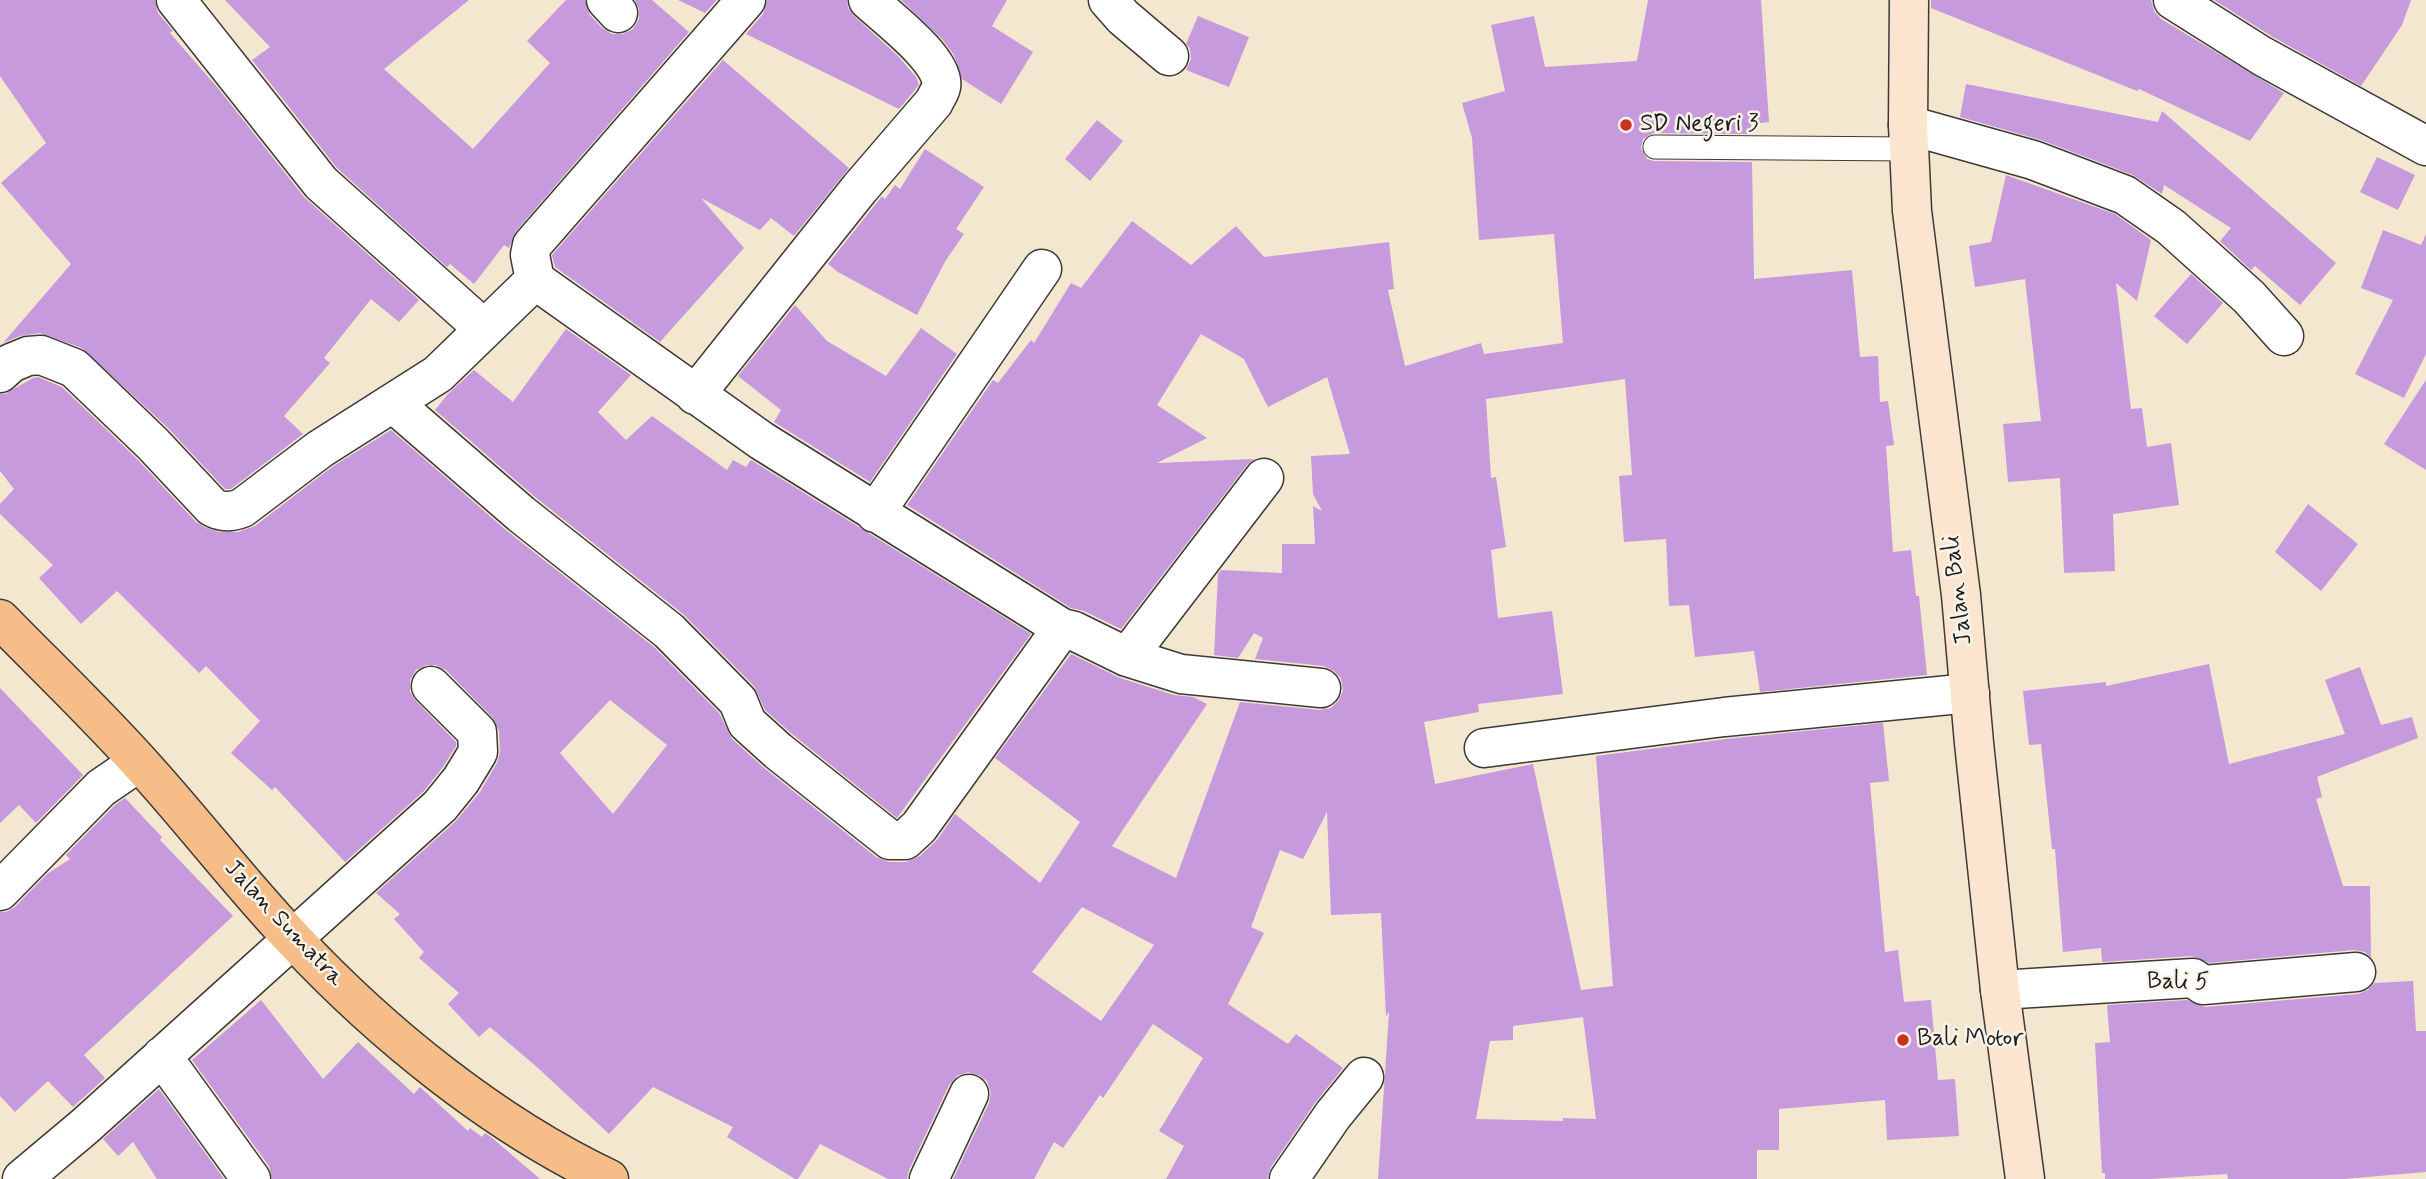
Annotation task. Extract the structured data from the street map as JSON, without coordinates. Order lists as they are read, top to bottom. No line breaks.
{"streets":{"main road":["Jalan Sumatra"],"street":["Jalan Bali","Bali 5"]},"crossings":[["Jalan Bali","Bali 5"]],"places":["SD Negeri 3","Bali Motor"]}
